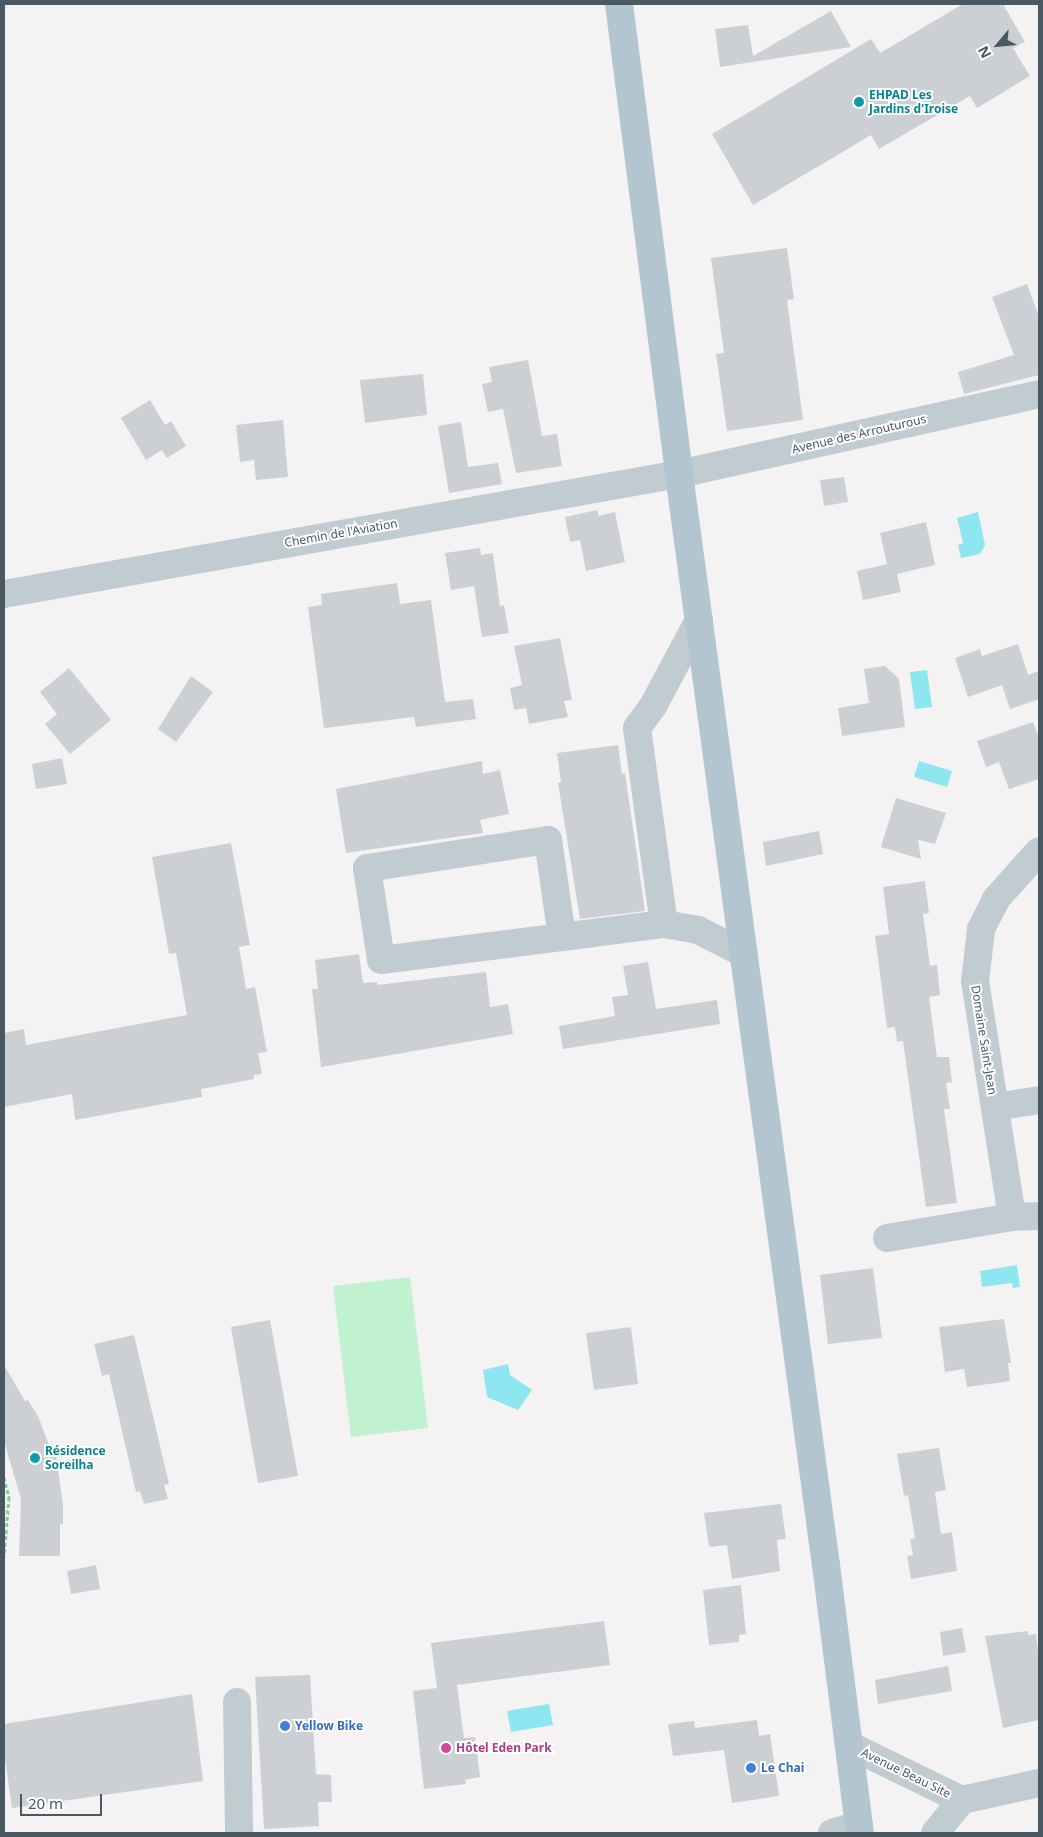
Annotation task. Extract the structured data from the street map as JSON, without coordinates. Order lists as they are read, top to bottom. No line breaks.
{"streets":{"street":["Avenue des Arrouturous","Chemin de l'Aviation","Domaine Saint-Jean","Avenue Beau Site"]},"crossings":[["Avenue des Arrouturous","Chemin de l'Aviation"]],"places":["EHPAD Les Jardins d'Iroise","Résidence Soreilha","Yellow Bike","Hôtel Eden Park","Le Chai"],"scale_bar":"20 m","north":"bottom left"}
